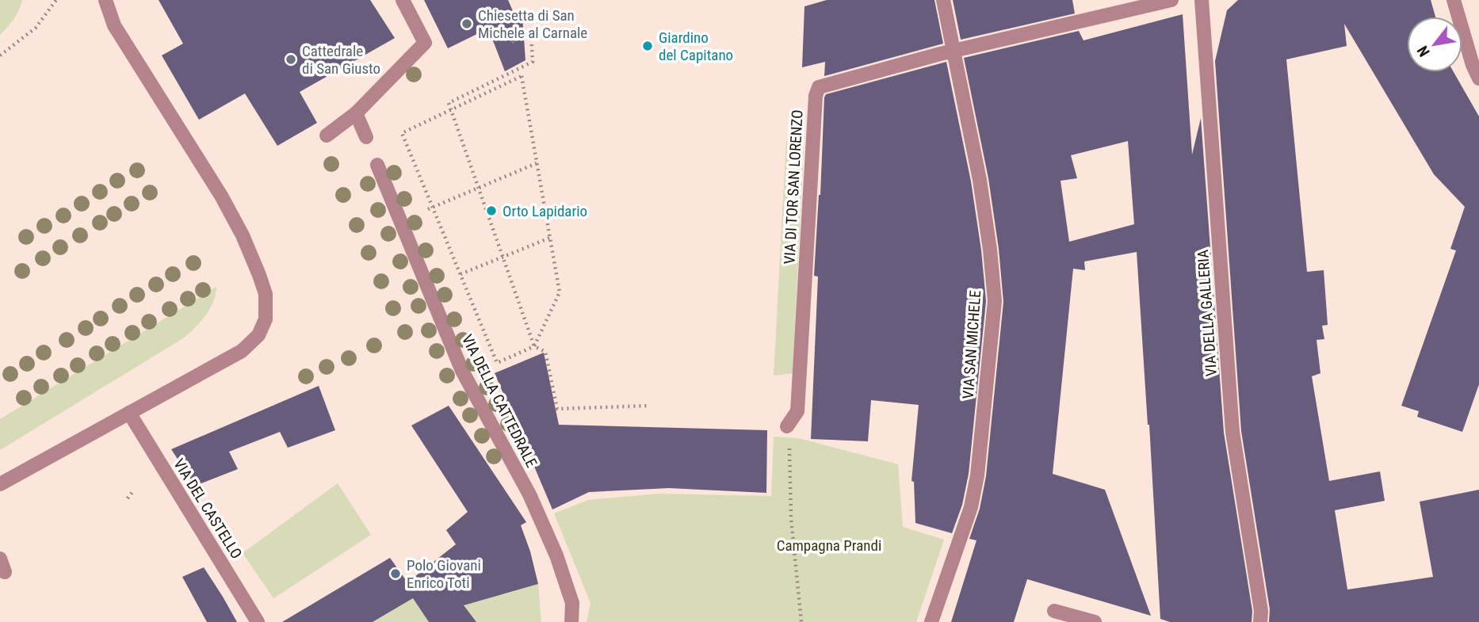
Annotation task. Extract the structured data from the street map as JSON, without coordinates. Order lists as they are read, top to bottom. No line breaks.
{"streets":{"street":["VIA DI TOR SAN LORENZO","VIA DELLA GALLERIA","VIA SAN MICHELE","VIA DELLA CATTEDRALE","VIA DEL CASTELLO"]},"crossings":[["VIA DI TOR SAN LORENZO","VIA SAN MICHELE"]],"parks":["Campagna Prandi"],"places":["Chiesetta di San Michele al Carnale","Giardino del Capitano","Cattedrale di San Giusto","Orto Lapidario","Polo Giovani Enrico Toti"],"north":"bottom left"}
